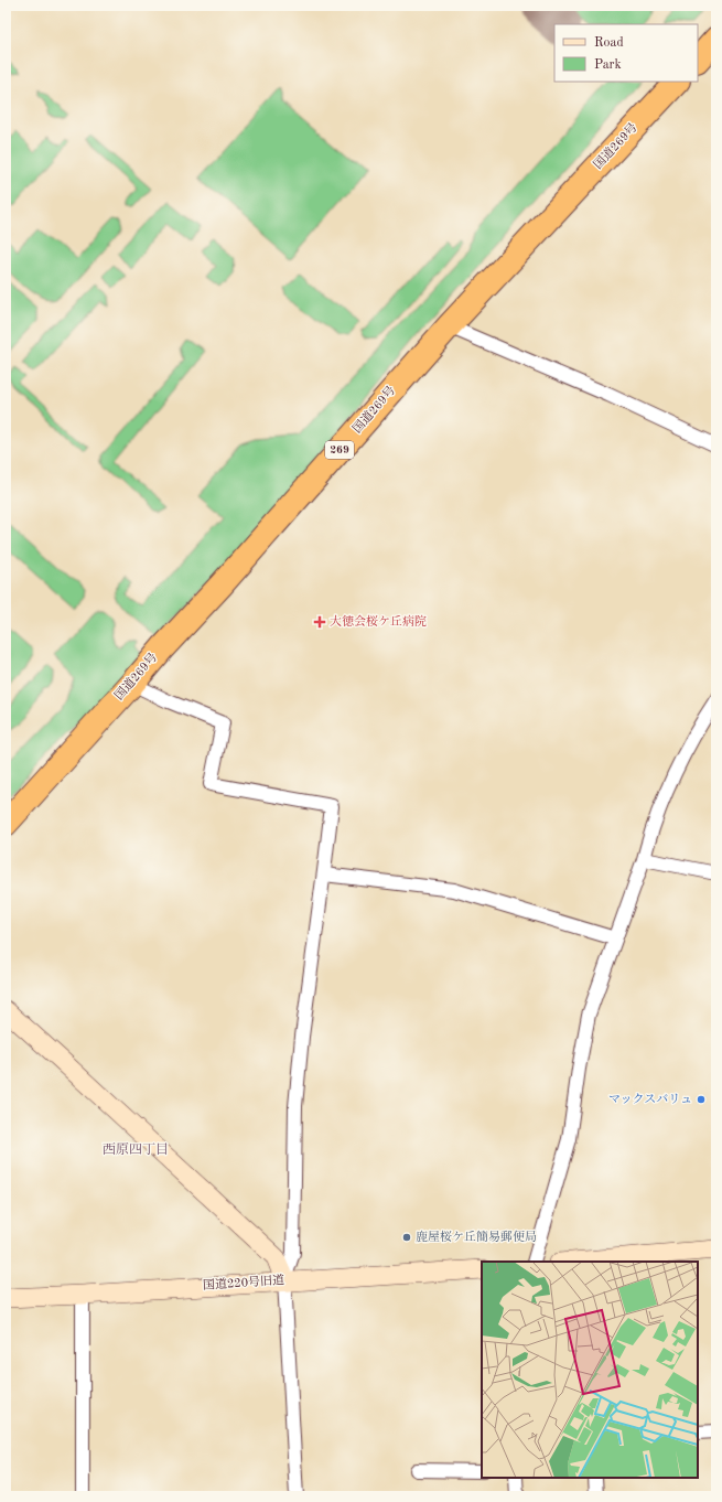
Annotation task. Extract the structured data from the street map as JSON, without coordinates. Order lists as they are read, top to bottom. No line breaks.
{"streets":{"highway":["国道269号","269"],"street":["国道220号旧道"]},"districts":["西原四丁目"],"places":{"health":["大徳会桜ケ丘病院"],"other":["マックスバリュ","鹿屋桜ケ丘簡易郵便局"]},"legend":["Road","Park"]}
